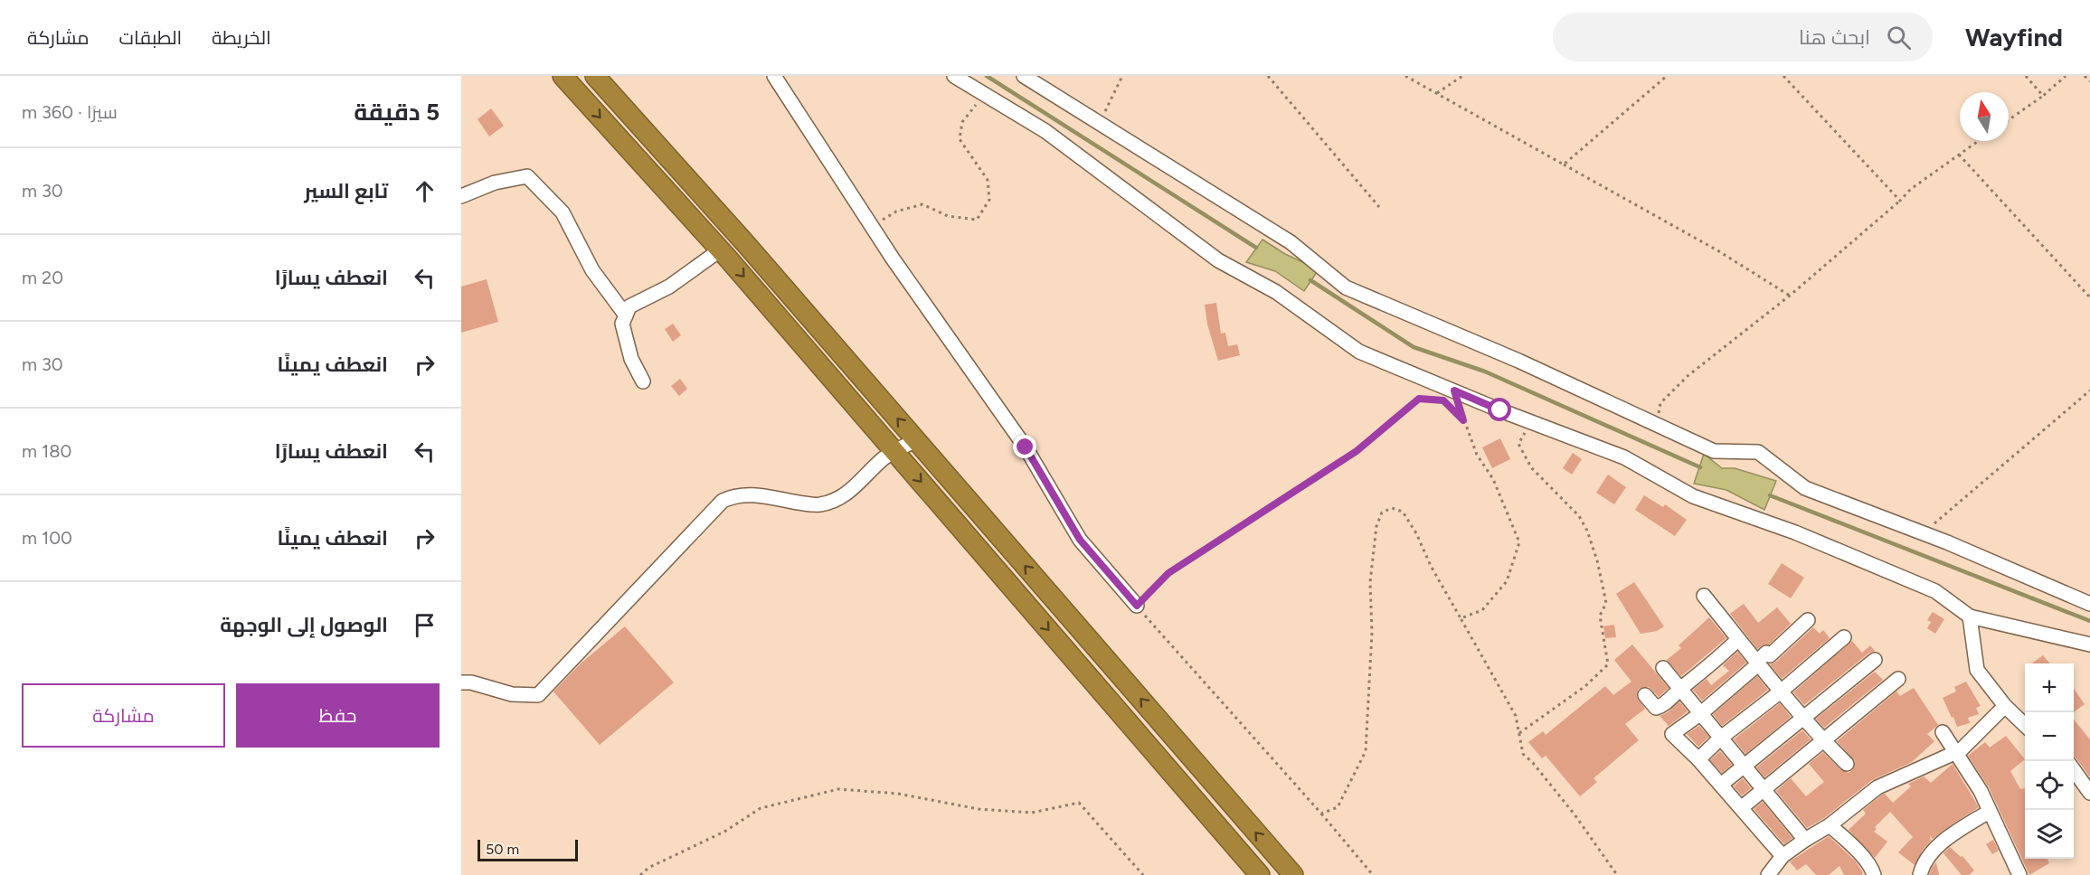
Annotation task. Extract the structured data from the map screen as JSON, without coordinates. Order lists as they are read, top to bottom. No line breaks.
{"scale_bar":"50 m","north":"top","page":{"header":"Wayfind","search":"ابحث هنا","nav":["الخريطة","الطبقات","مشاركة"],"heading":["5 دقيقة","سيرًا · 360 m"],"list":[["تابع السير","30 m"],["انعطف يسارًا","20 m"],["انعطف يمينًا","30 m"],["انعطف يسارًا","180 m"],["انعطف يمينًا","100 m"],"الوصول إلى الوجهة"],"map_buttons":["+","−"],"buttons":["حفظ","مشاركة"],"scale":"50 m"}}
